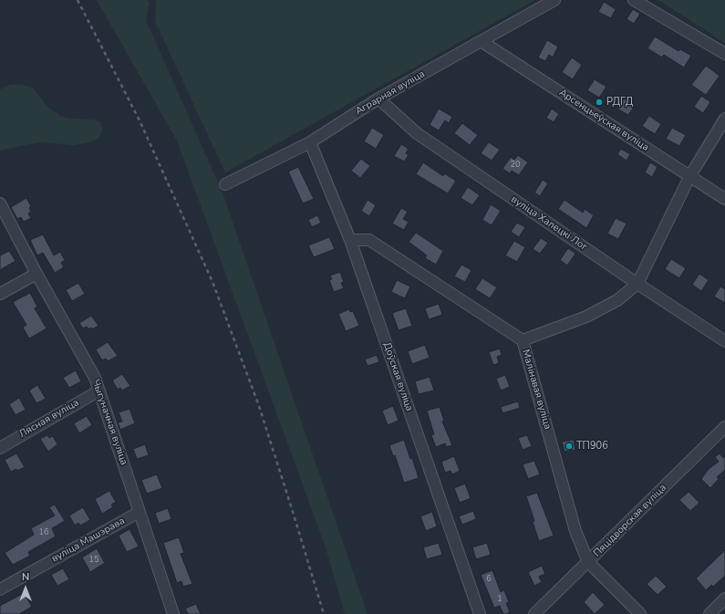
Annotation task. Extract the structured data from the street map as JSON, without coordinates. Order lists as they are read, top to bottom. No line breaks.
{"streets":{"street":["Аграрная вуліца","Арсенцьеўская вуліца","вуліца Халецкі Лог","Доўская вуліца","Малінавая вуліца","Лясная вуліца","Чыгуначная вуліца","Пяцідворская вуліца","вуліца Машэрава"]},"crossings":[["Аграрная вуліца","Арсенцьеўская вуліца"],["Аграрная вуліца","вуліца Халецкі Лог"],["Аграрная вуліца","Доўская вуліца"],["Доўская вуліца","Малінавая вуліца"],["Малінавая вуліца","Пяцідворская вуліца"],["Лясная вуліца","Чыгуначная вуліца"],["Чыгуначная вуліца","вуліца Машэрава"]],"places":["РДГД","ТП906"],"house_numbers":["20","16","15","6","1"],"north":"top"}
